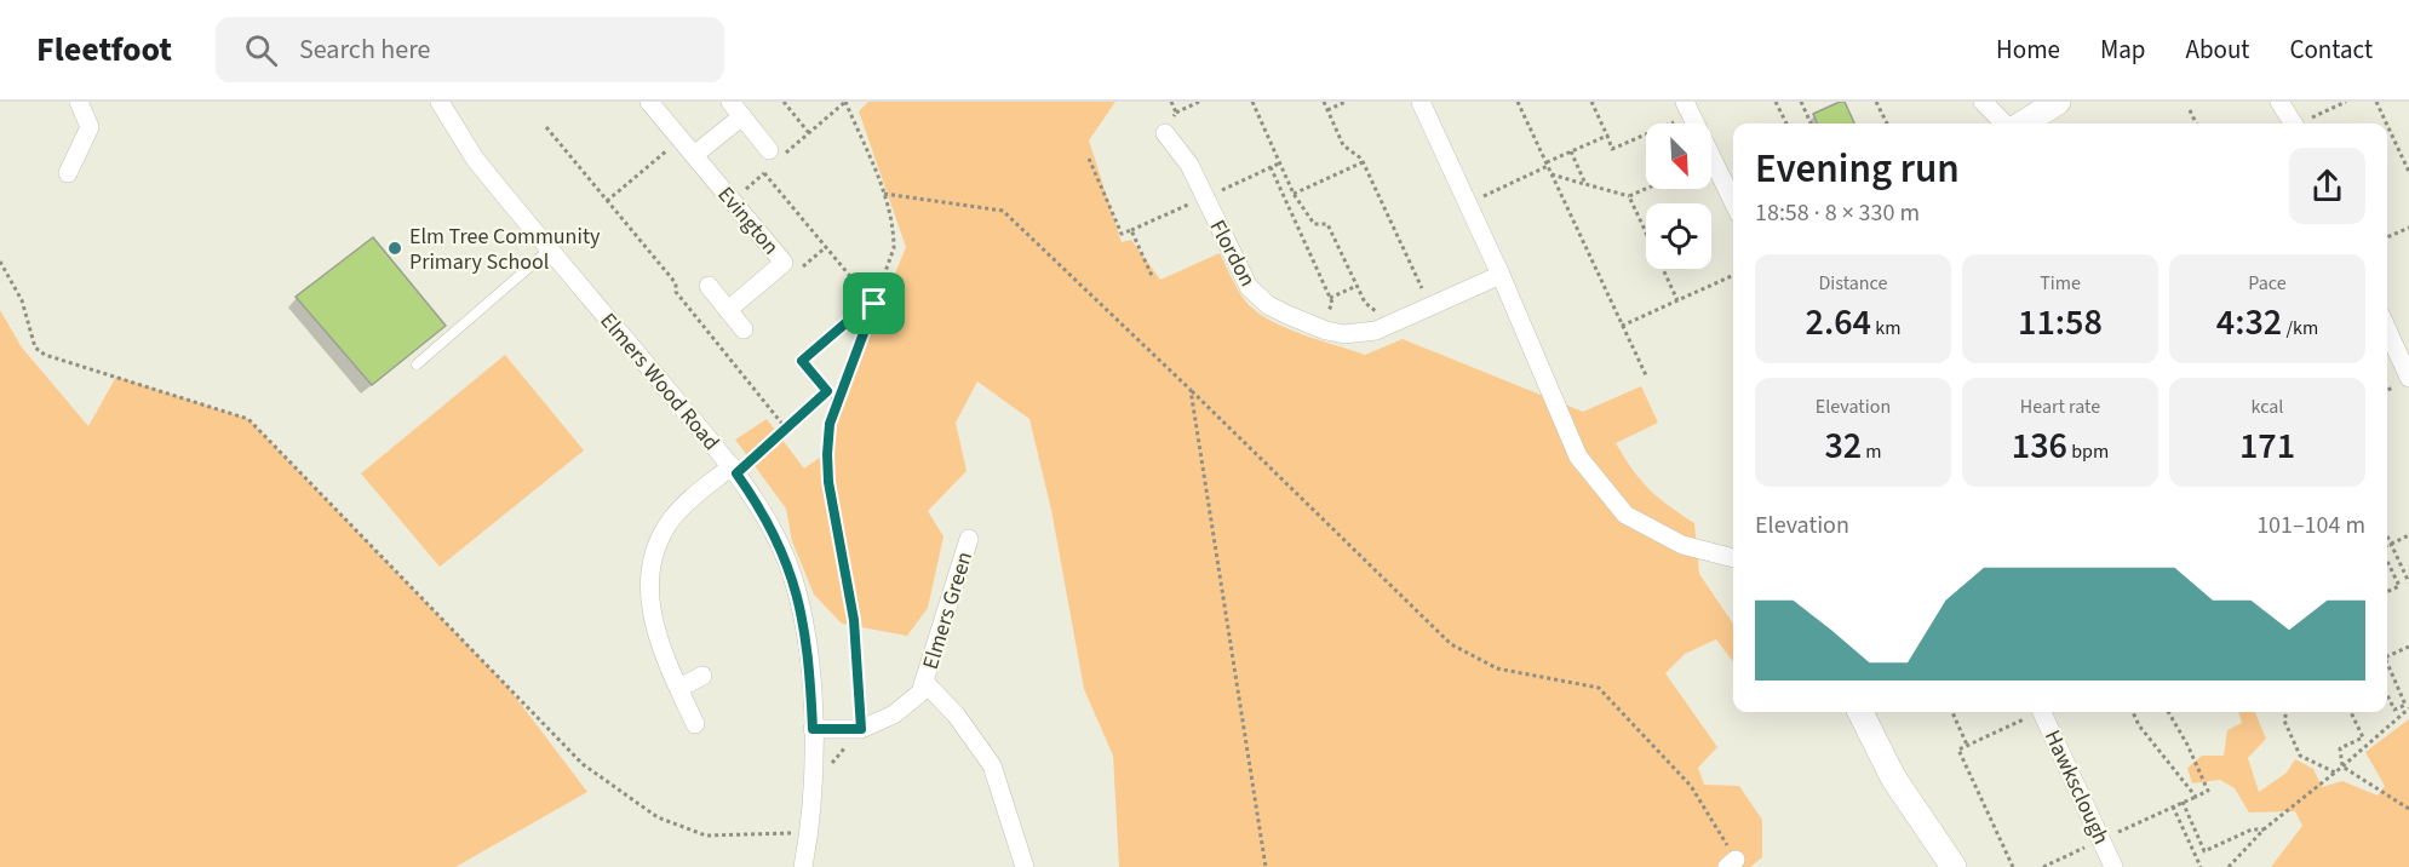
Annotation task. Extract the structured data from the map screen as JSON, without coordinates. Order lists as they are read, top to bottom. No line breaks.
{"streets":{"street":["Evington","Flordon","Elmers Wood Road","Elmers Green","Hawksclough"]},"crossings":[["Elmers Wood Road","Elmers Green"]],"places":["Elm Tree Community Primary School"],"north":"bottom right","page":{"header":"Fleetfoot","search":"Search here","nav":["Home","Map","About","Contact"],"heading":["Evening run","18:58 · 8 × 330 m"],"stats":[["Distance","2.64 km"],["Time","11:58"],["Pace","4:32 /km"],["Elevation","32 m"],["Heart rate","136 bpm"],["kcal","171"]],"chart":["Elevation","101–104 m"]}}
